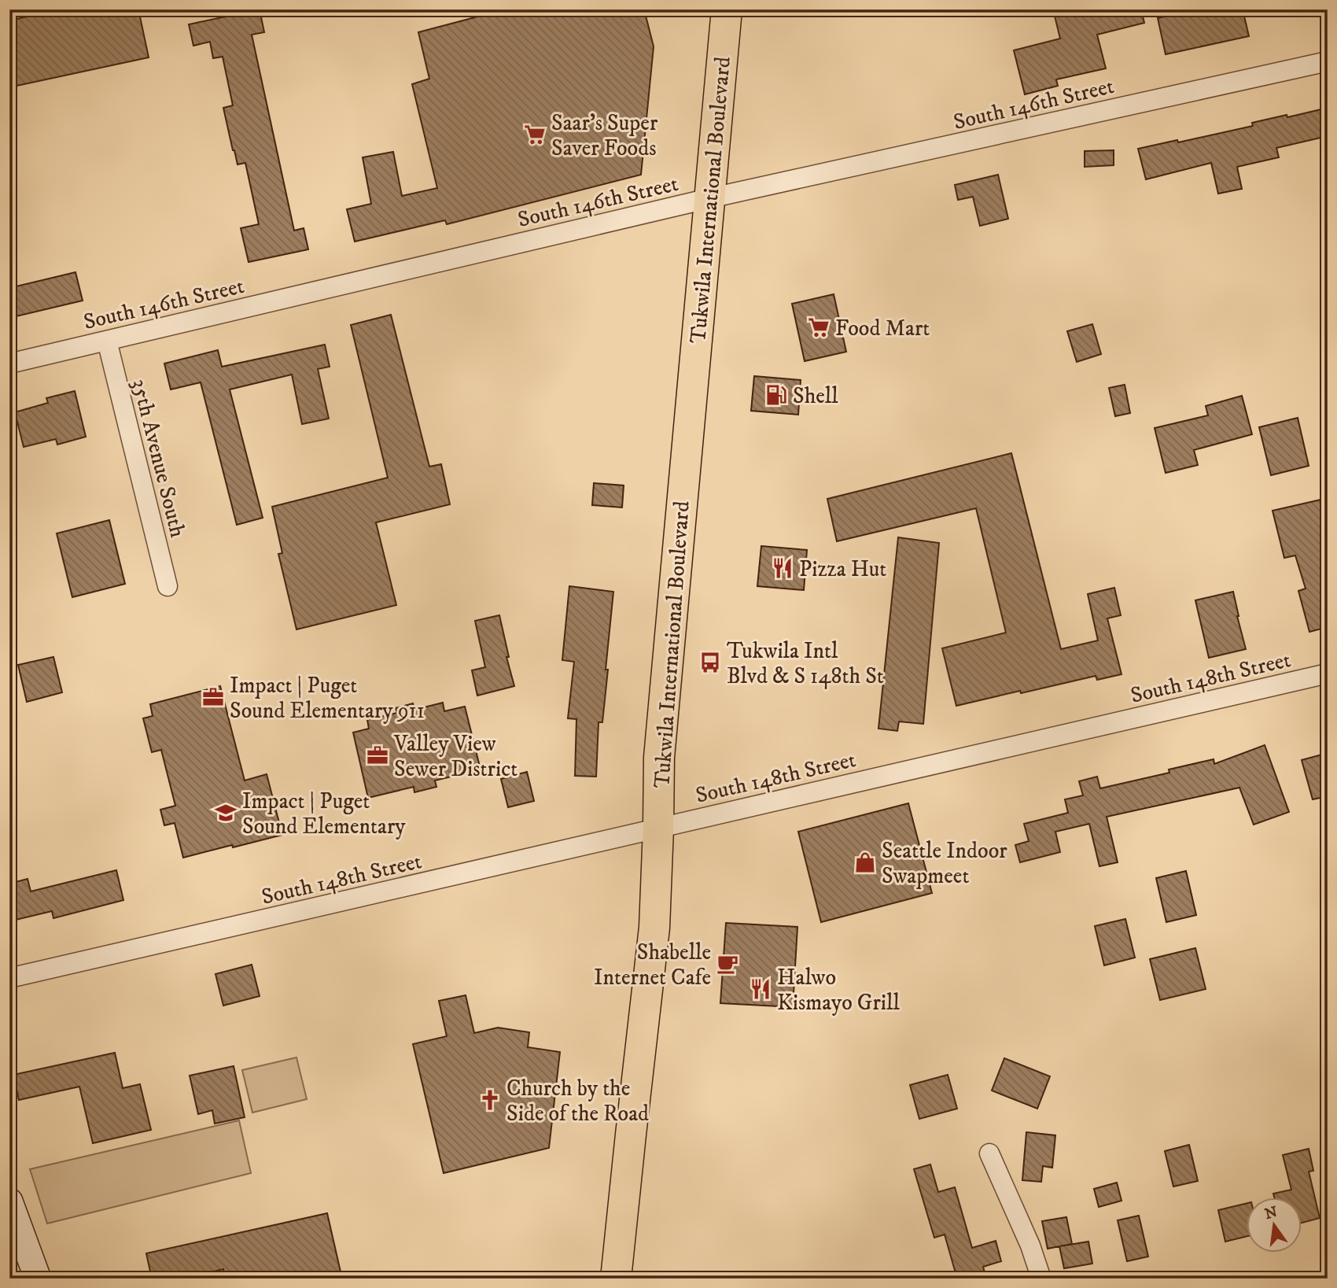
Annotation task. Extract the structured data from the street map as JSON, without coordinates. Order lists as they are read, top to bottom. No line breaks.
{"streets":{"main road":["Tukwila International Boulevard"],"street":["South 146th Street","35th Avenue South","South 148th Street"]},"crossings":[["South 146th Street","Tukwila International Boulevard"],["South 146th Street","35th Avenue South"],["Tukwila International Boulevard","South 148th Street"]],"places":{"supermarket":["Saar's Super Saver Foods","Food Mart"],"fuel station":["Shell"],"restaurant":["Pizza Hut","Halwo Kismayo Grill"],"bus stop":["Tukwila Intl Blvd & S 148th St"],"office":["Impact | Puget Sound Elementary 911","Valley View Sewer District"],"school or university":["Impact | Puget Sound Elementary"],"shop":["Seattle Indoor Swapmeet"],"cafe":["Shabelle Internet Cafe"],"church":["Church by the Side of the Road"]},"north":"top"}
